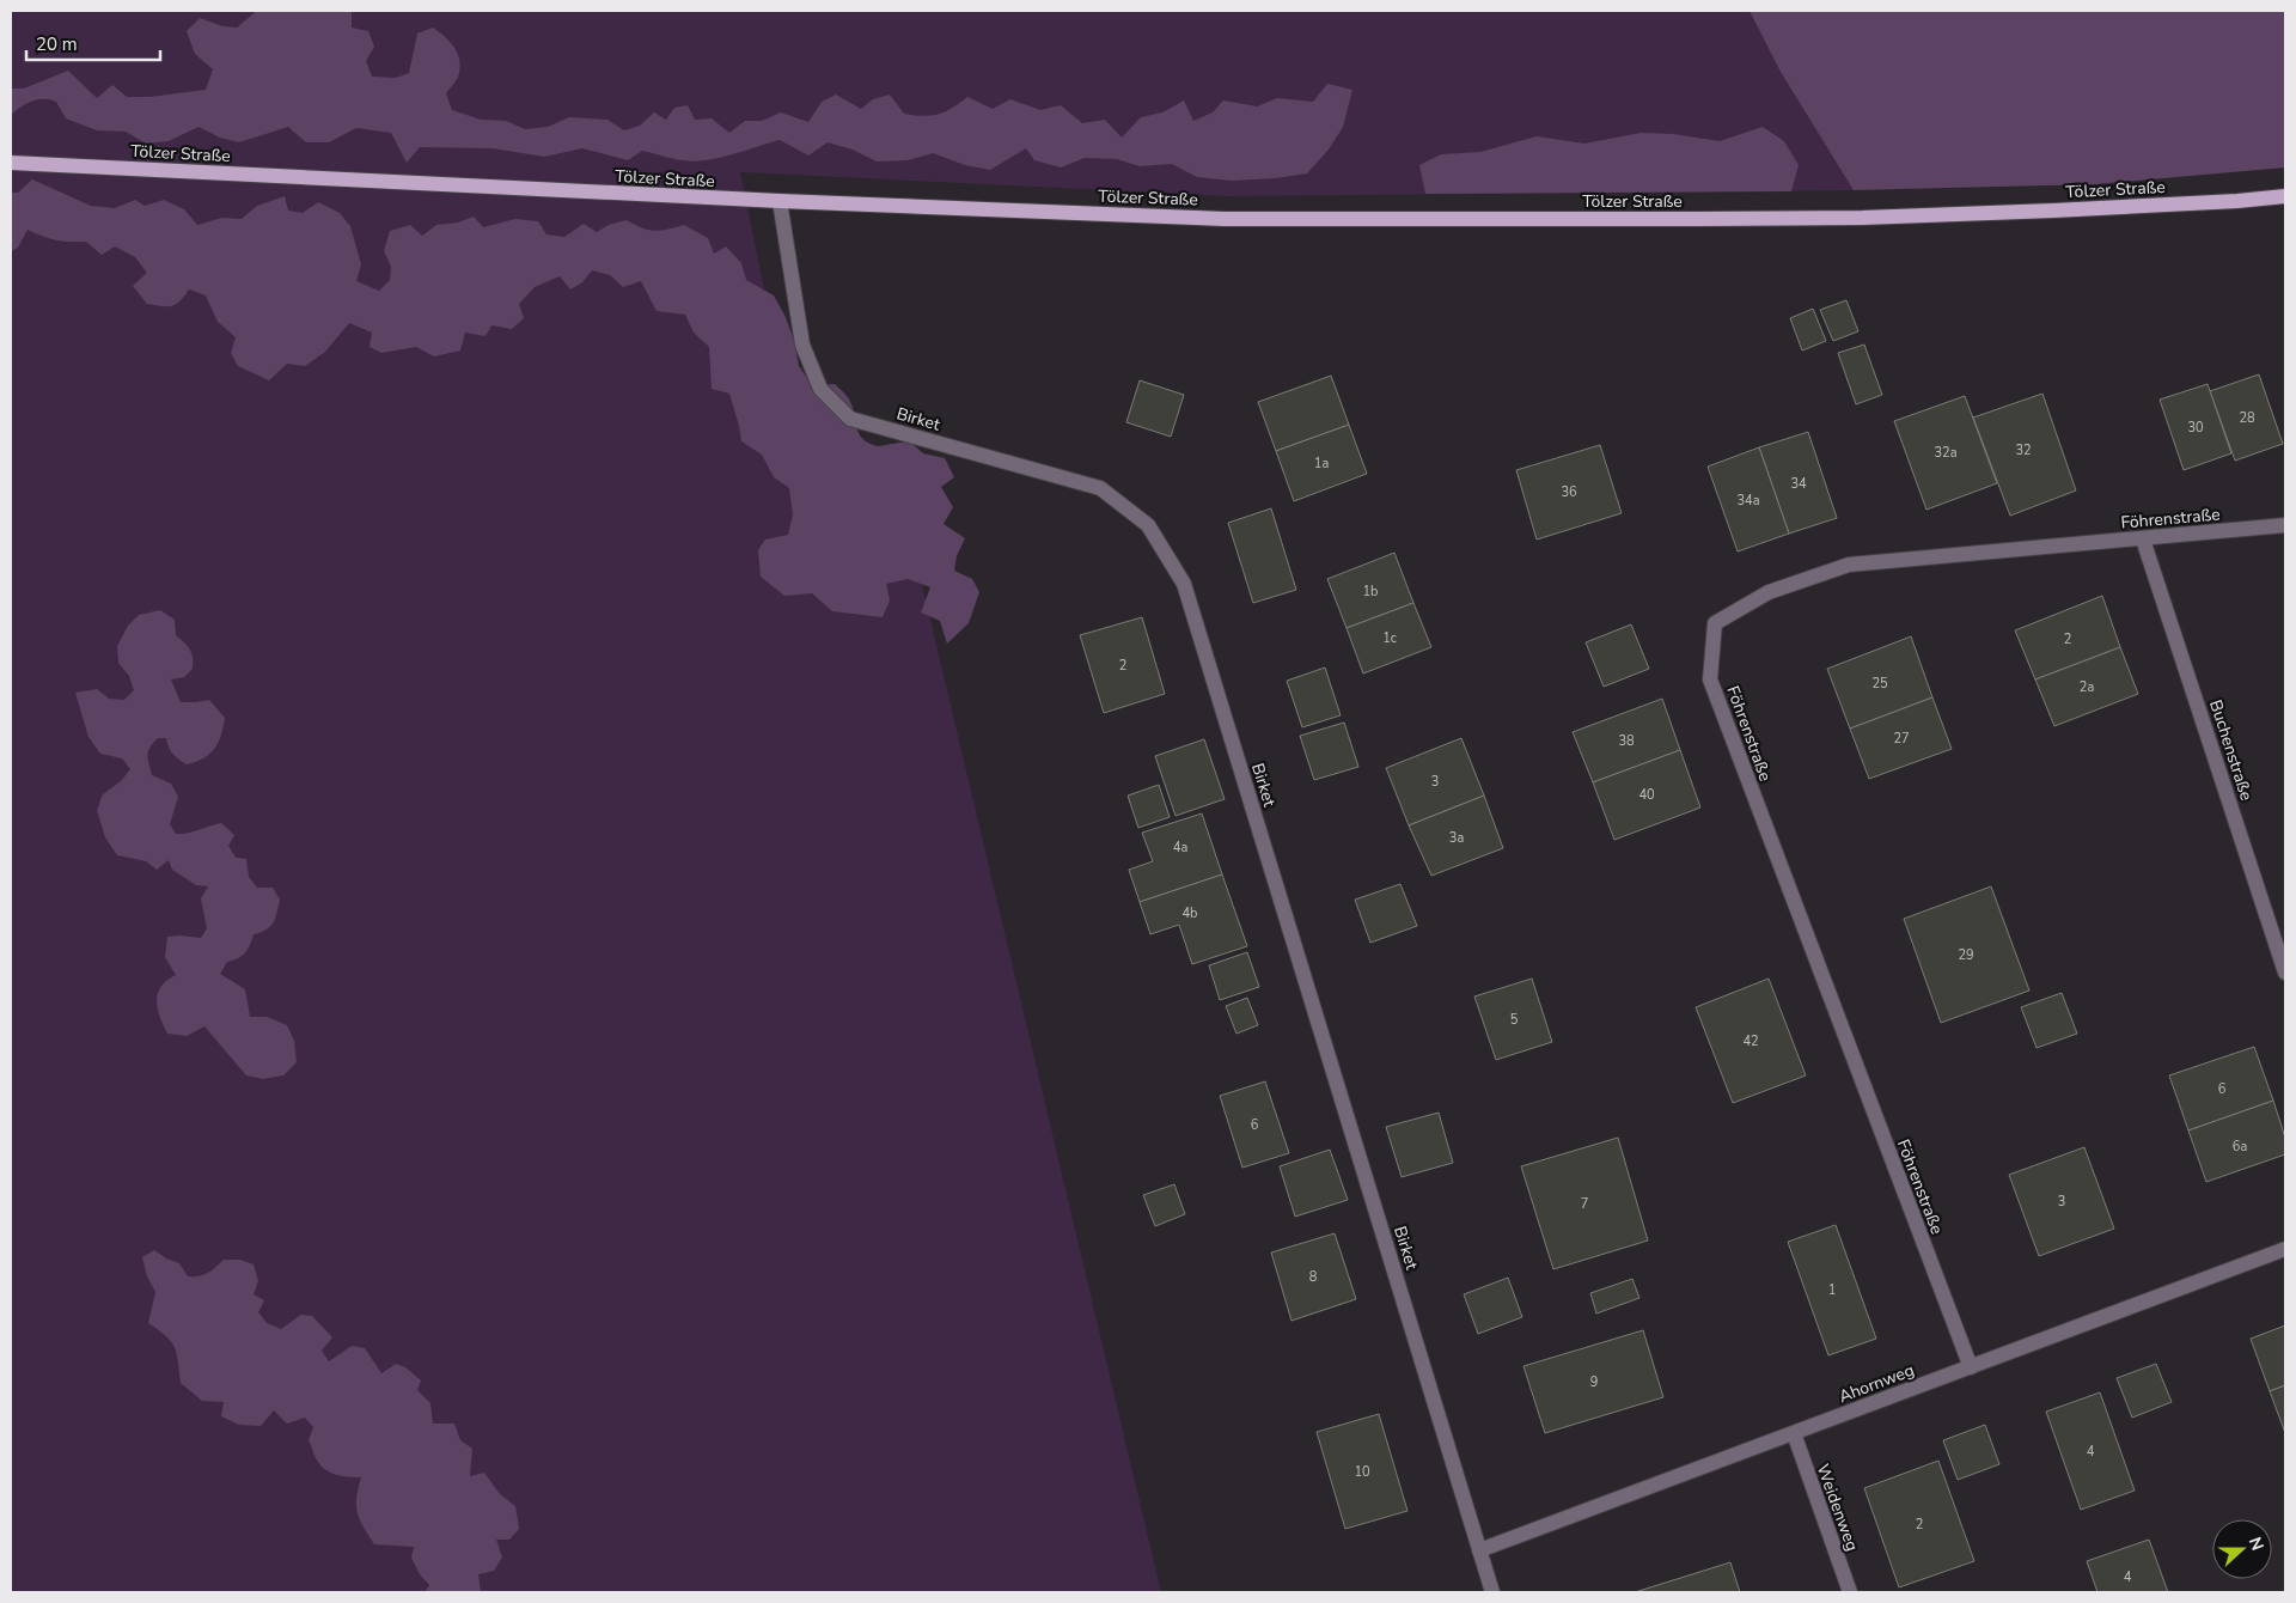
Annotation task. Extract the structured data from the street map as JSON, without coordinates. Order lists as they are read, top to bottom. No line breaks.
{"streets":{"main road":["Tölzer Straße"],"street":["Birket","Föhrenstraße","Buchenstraße","Ahornweg","Weidenweg"]},"crossings":[["Tölzer Straße","Birket"],["Birket","Ahornweg"],["Föhrenstraße","Buchenstraße"],["Föhrenstraße","Ahornweg"],["Ahornweg","Weidenweg"]],"house_numbers":["28","30","32","32a","1a","34","36","34a","1b","1c","2","2","25","2a","27","38","3","40","3a","4a","4b","29","5","42","6","6","6a","3","7","8","1","9","4","10","2","4"],"scale_bar":"20 m","north":"right"}
